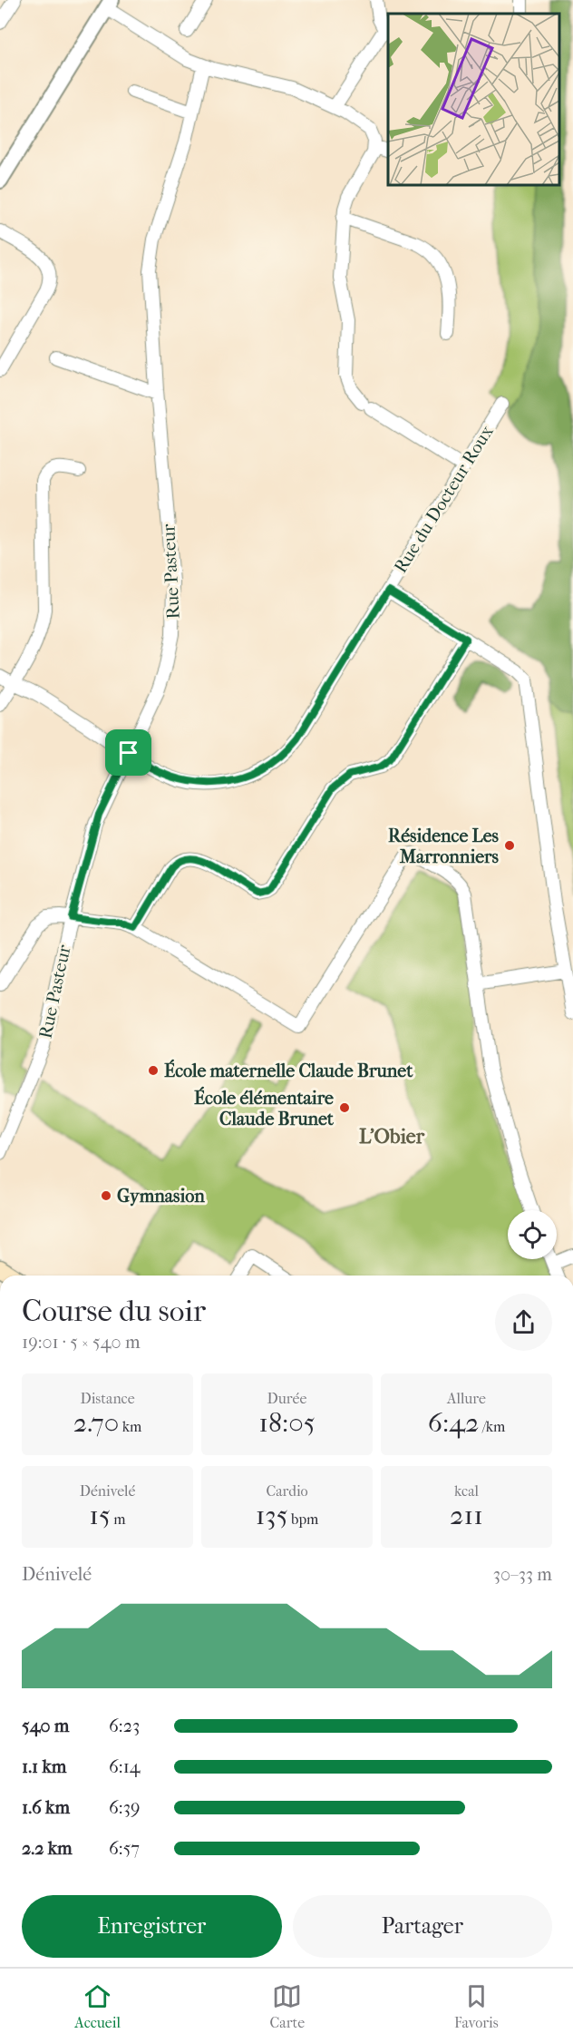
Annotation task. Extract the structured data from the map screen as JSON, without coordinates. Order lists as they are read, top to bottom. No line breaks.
{"streets":{"street":["Rue du Docteur Roux","Rue Pasteur"]},"crossings":[["Rue du Docteur Roux","Rue Pasteur"]],"districts":["L'Obier"],"places":["Résidence Les Marronniers","École maternelle Claude Brunet","École élémentaire Claude Brunet","Gymnasion"],"page":{"heading":["Course du soir","19:01 · 5 × 540 m"],"stats":[["Distance","2.70 km"],["Durée","18:05"],["Allure","6:42 /km"],["Dénivelé","15 m"],["Cardio","135 bpm"],["kcal","211"]],"chart":["Dénivelé","30–33 m"],"list":[{"name":"540 m","note":"6:23"},{"name":"1.1 km","note":"6:14"},{"name":"1.6 km","note":"6:39"},{"name":"2.2 km","note":"6:57"}],"buttons":["Enregistrer","Partager"],"tabs":["Accueil","Carte","Favoris"]}}
